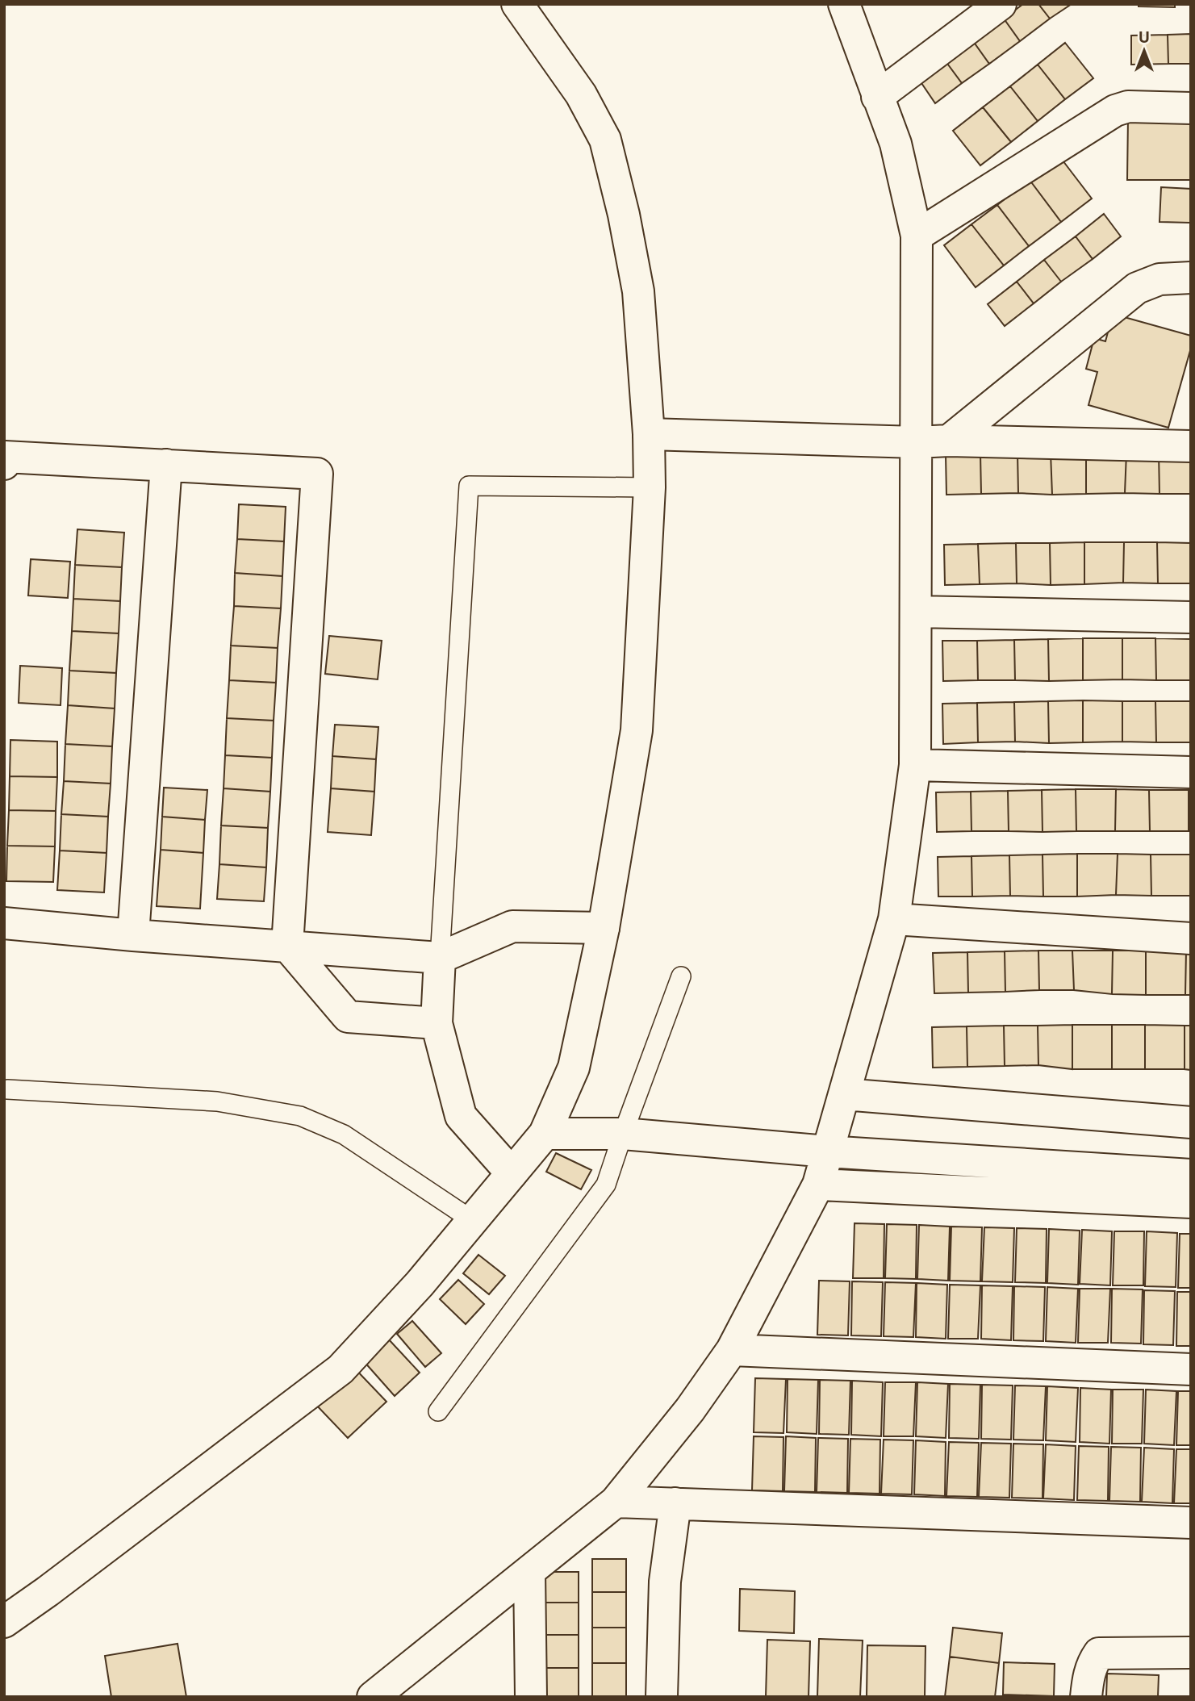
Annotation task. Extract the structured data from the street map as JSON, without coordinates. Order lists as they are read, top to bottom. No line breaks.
{"north":"top"}
